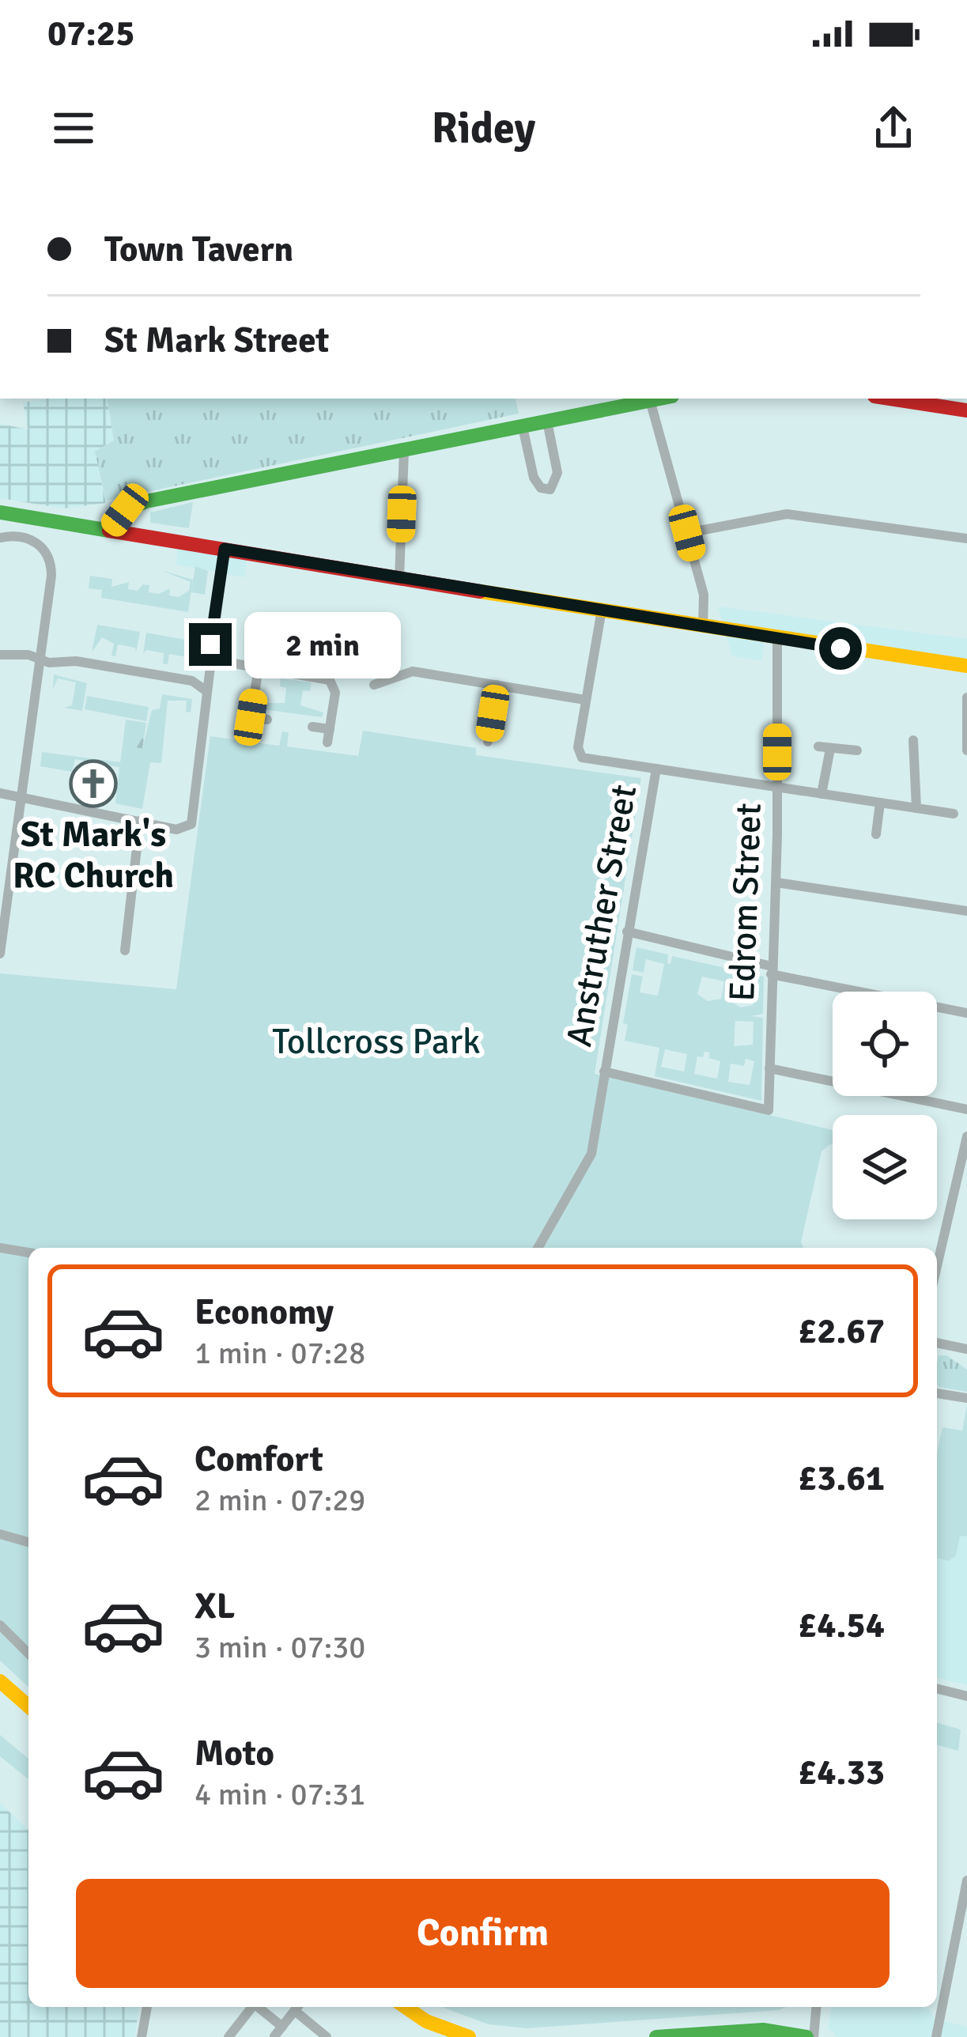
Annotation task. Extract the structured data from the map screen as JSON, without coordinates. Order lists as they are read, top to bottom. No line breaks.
{"streets":{"street":["Edrom Street","Anstruther Street"]},"crossings":[["Edrom Street","Anstruther Street"]],"parks":["Tollcross Park"],"places":{"church":["St Mark's RC Church"]},"page":{"status":"07:25","header":"Ridey","banner":["Town Tavern","St Mark Street"],"bubble":"2 min","list":[{"name":"Economy","note":"1 min · 07:28","value":"£2.67"},{"name":"Comfort","note":"2 min · 07:29","value":"£3.61"},{"name":"XL","note":"3 min · 07:30","value":"£4.54"},{"name":"Moto","note":"4 min · 07:31","value":"£4.33"}],"buttons":"Confirm"}}
